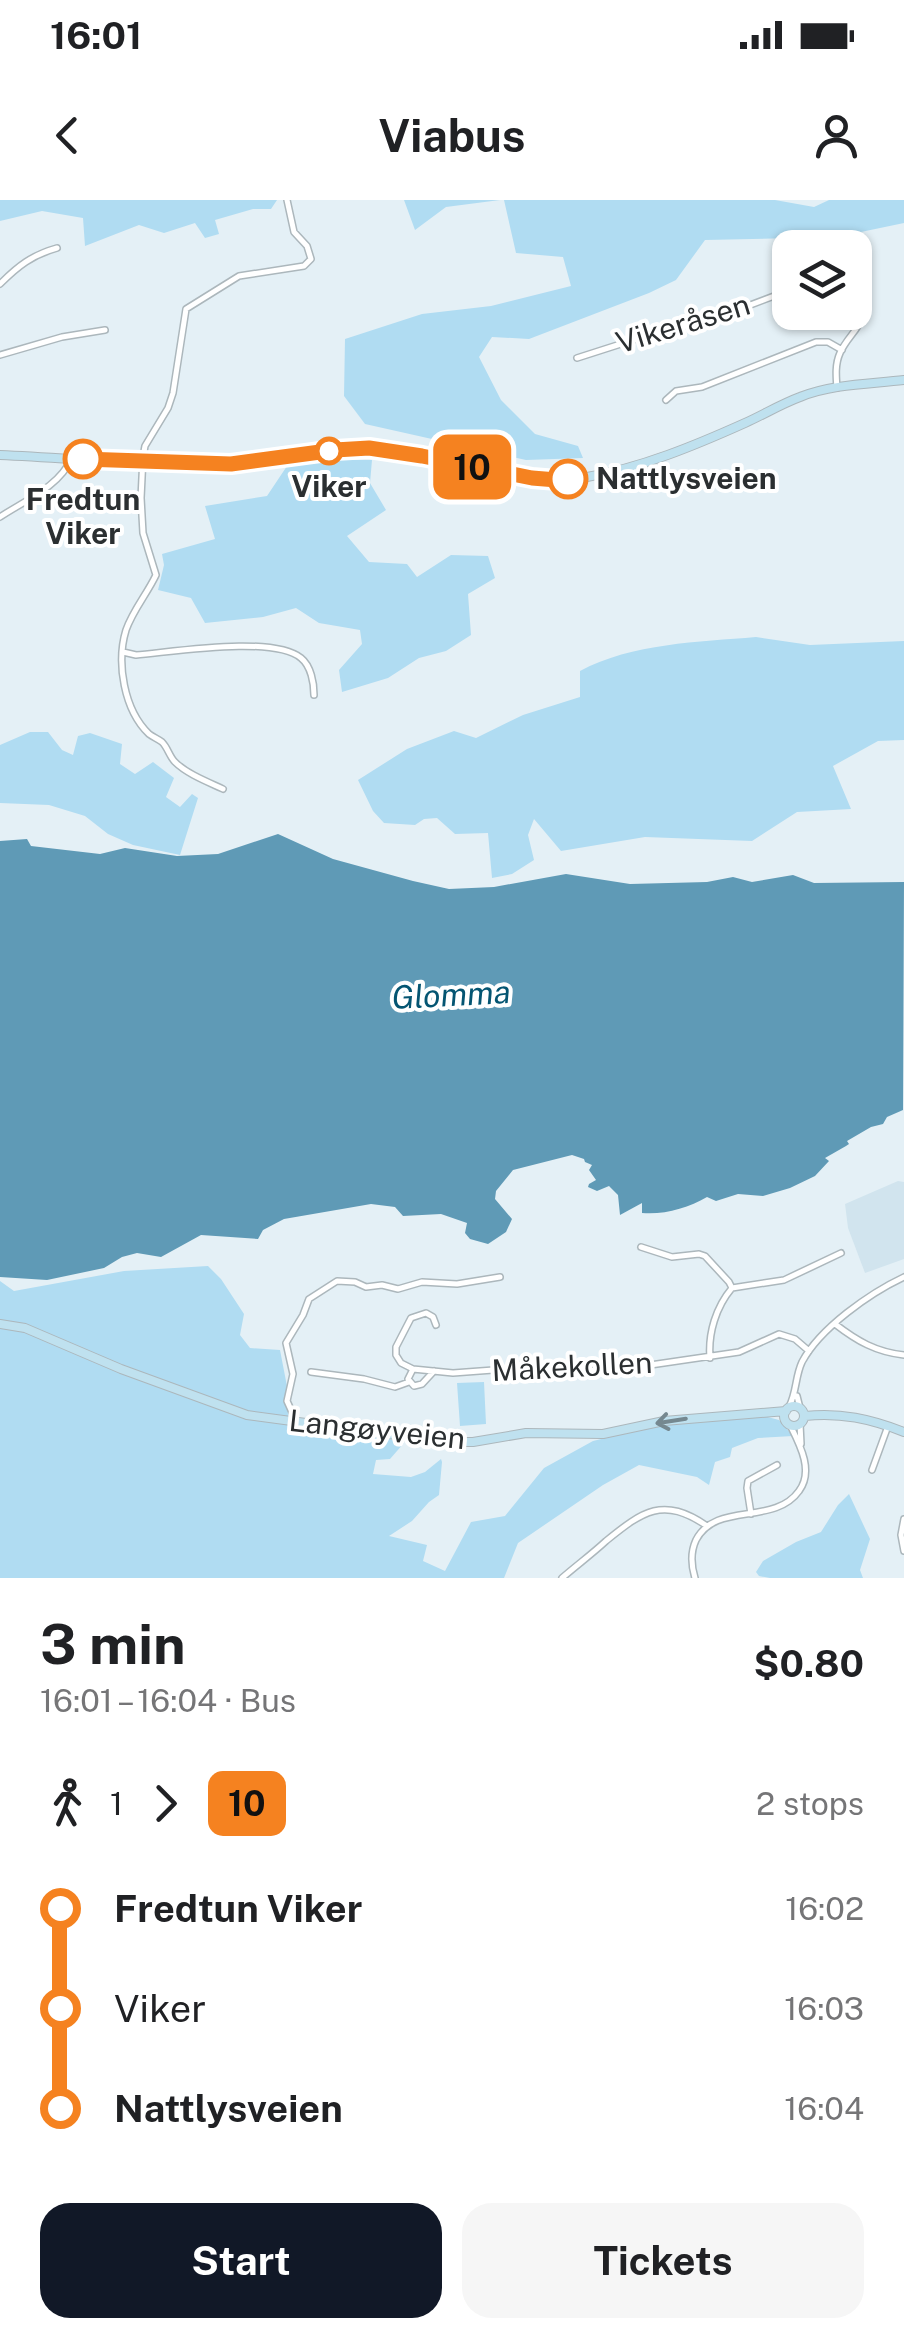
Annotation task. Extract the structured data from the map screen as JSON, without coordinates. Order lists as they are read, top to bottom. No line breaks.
{"streets":{"main road":["Langøyveien"],"street":["Vikeråsen","Måkekollen"]},"one_way":["Langøyveien"],"water":["Glomma"],"places":["Viker","Fredtun Viker","Nattlysveien"],"lines":["bus line 10"],"page":{"status":"16:01","header":"Viabus","on_map":"10","heading":["3 min","16:01 – 16:04 · Bus","$0.80"],"legs":["1","10","2 stops"],"list":[{"name":"Fredtun Viker","value":"16:02"},{"name":"Viker","value":"16:03"},{"name":"Nattlysveien","value":"16:04"}],"buttons":["Start","Tickets"]}}
